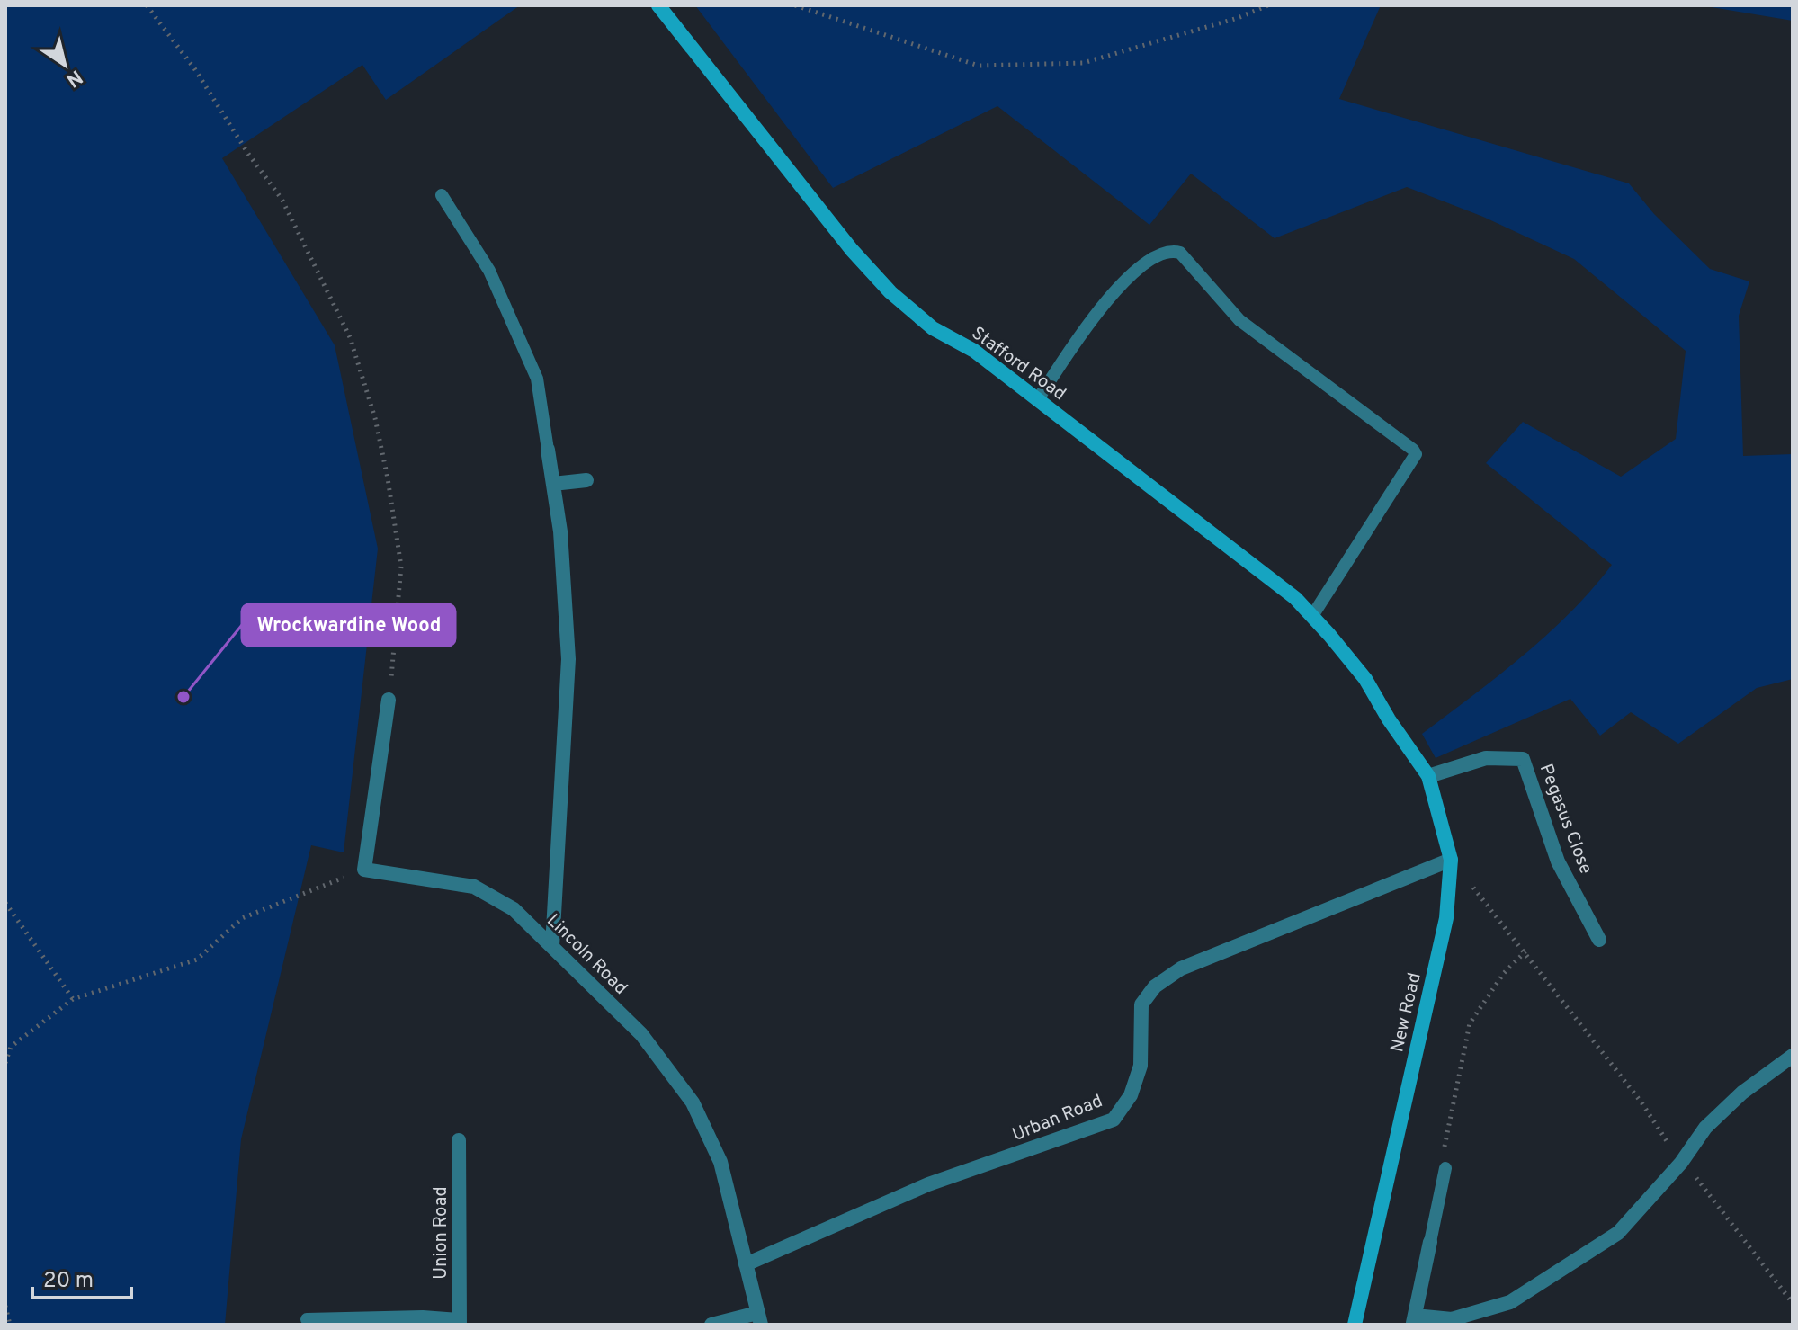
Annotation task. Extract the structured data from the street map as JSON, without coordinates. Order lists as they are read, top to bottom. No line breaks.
{"streets":{"street":["Stafford Road","Pegasus Close","Lincoln Road","New Road","Urban Road","Union Road"]},"crossings":[["Stafford Road","New Road"],["Pegasus Close","New Road"],["Lincoln Road","Urban Road"],["New Road","Urban Road"]],"places":["Wrockwardine Wood"],"scale_bar":"20 m","north":"bottom right"}
